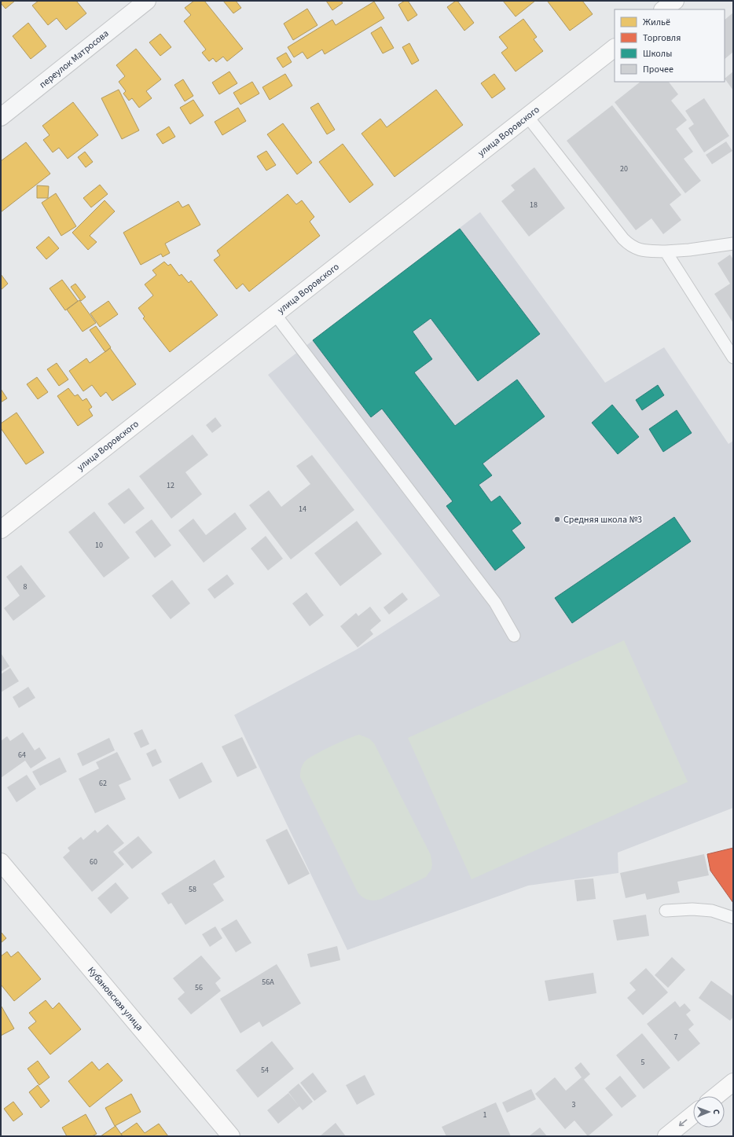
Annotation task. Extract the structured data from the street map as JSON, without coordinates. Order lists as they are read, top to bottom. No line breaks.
{"streets":{"street":["переулок Матросова","улица Воровского","Кубановская улица"]},"places":["Средняя школа №3"],"house_numbers":["20","18","12","14","10","8","64","62","60","58","56А","56","7","5","54","3","1"],"legend":["Жильё","Торговля","Школы","Прочее"],"north":"right"}
